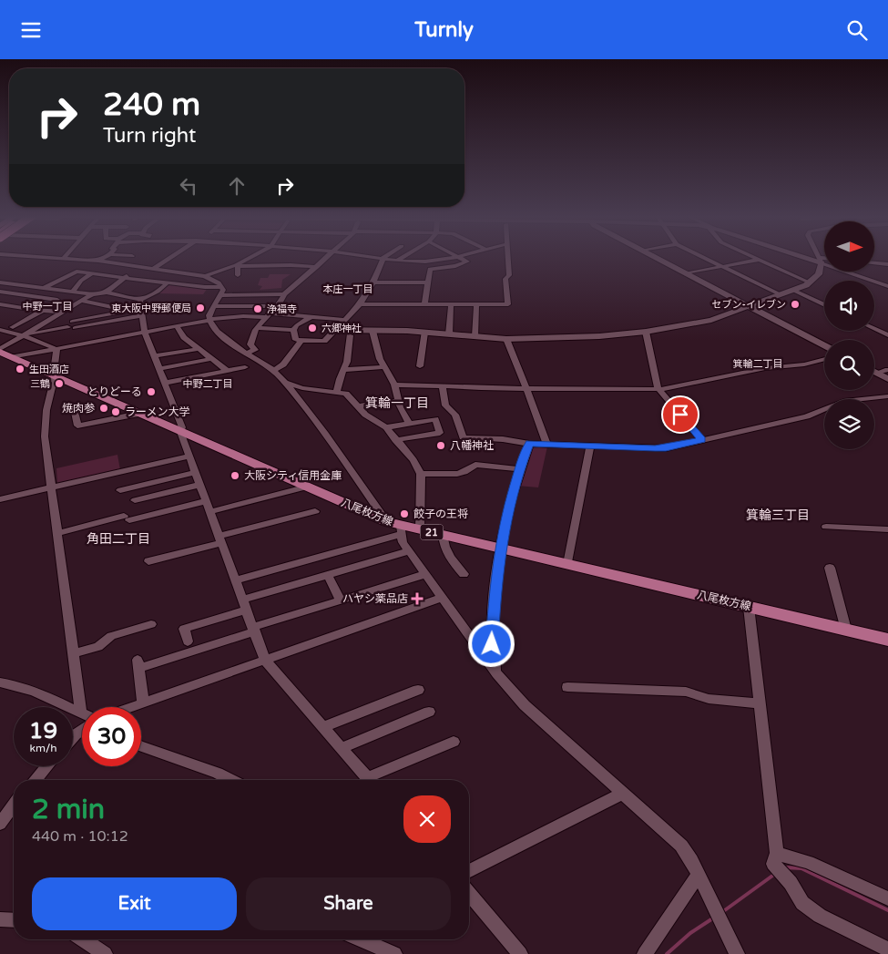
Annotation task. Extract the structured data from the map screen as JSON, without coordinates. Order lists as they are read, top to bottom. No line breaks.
{"streets":{"main road":["八尾枚方線","21"]},"districts":["本庄一丁目","中野一丁目","箕輪二丁目","中野二丁目","箕輪一丁目","箕輪三丁目","角田二丁目"],"places":{"other":["セブン-イレブン","東大阪中野郵便局","浄福寺","六郷神社","生田酒店","三鶴","とりどーる","焼肉参","ラーメン大学","八幡神社","大阪シティ信用金庫","餃子の王将"],"health":["ハヤシ薬品店"]},"north":"right","page":{"header":"Turnly","turn":["240 m","Turn right"],"speed":"19 km/h","limit":"30","heading":["2 min","440 m · 10:12"],"buttons":["Exit","Share"]}}
